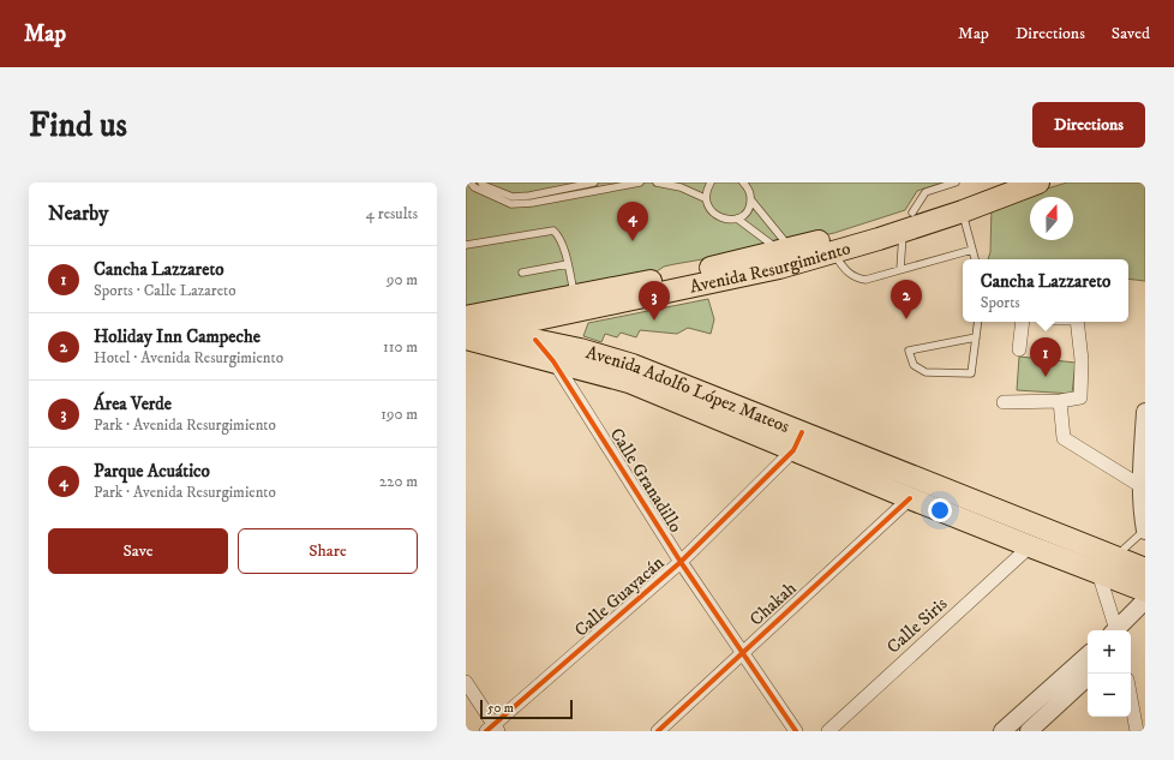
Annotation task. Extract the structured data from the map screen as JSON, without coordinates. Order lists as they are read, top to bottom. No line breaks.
{"streets":{"main road":["Avenida Resurgimiento","Avenida Adolfo López Mateos"],"street":["Calle Granadillo","Calle Guayacán","Chakah","Calle Siris"]},"crossings":[["Avenida Resurgimiento","Avenida Adolfo López Mateos"],["Avenida Adolfo López Mateos","Calle Granadillo"],["Avenida Adolfo López Mateos","Calle Guayacán"],["Avenida Adolfo López Mateos","Chakah"],["Avenida Adolfo López Mateos","Calle Siris"],["Calle Granadillo","Calle Guayacán"],["Calle Granadillo","Chakah"]],"scale_bar":"50 m","north":"top","page":{"header":"Map","nav":["Map","Directions","Saved"],"buttons":["Directions",["Save","Share"]],"title":"Find us","heading":["Nearby","4 results"],"pins":["4","2","3","1"],"list":[{"mark":"1","name":"Cancha Lazzareto","note":"Sports · Calle Lazareto","value":"90 m"},{"mark":"2","name":"Holiday Inn Campeche","note":"Hotel · Avenida Resurgimiento","value":"110 m"},{"mark":"3","name":"Área Verde","note":"Park · Avenida Resurgimiento","value":"190 m"},{"mark":"4","name":"Parque Acuático","note":"Park · Avenida Resurgimiento","value":"220 m"}],"popup":["Cancha Lazzareto","Sports"],"map_buttons":["+","−"],"scale":"50 m"}}
